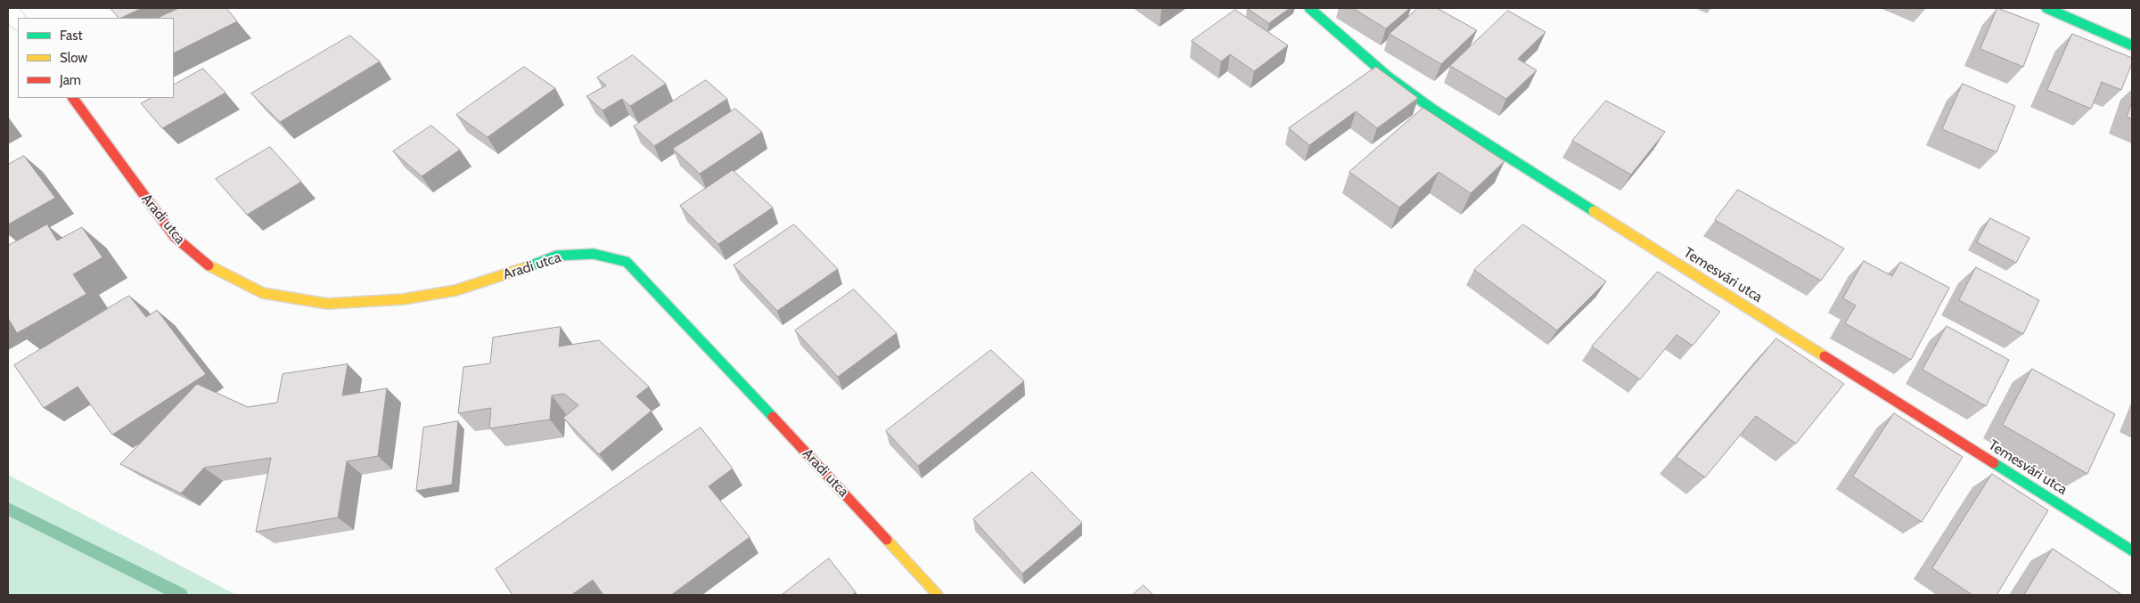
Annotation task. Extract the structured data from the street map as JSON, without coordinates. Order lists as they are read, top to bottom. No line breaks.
{"streets":{"street":["Aradi utca","Temesvári utca"]},"legend":["Fast","Slow","Jam"]}
